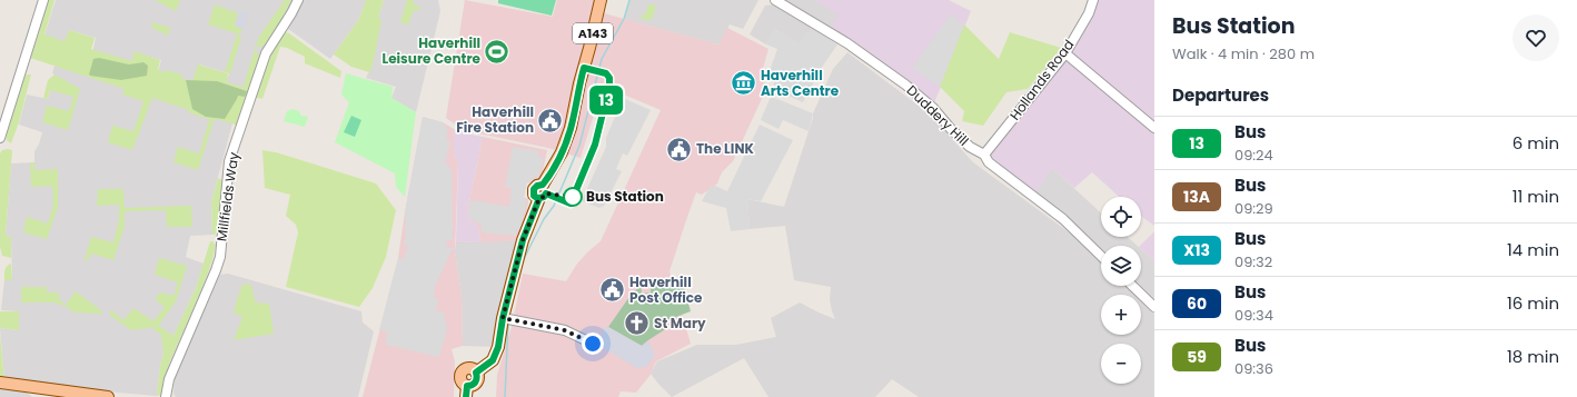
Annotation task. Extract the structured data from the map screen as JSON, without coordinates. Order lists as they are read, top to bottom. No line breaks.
{"streets":{"main road":["A143"],"street":["Hollands Road","Duddery Hill","Millfields Way"]},"crossings":[["Hollands Road","Duddery Hill"]],"places":{"sports":["Haverhill Leisure Centre"],"museum":["Haverhill Arts Centre"],"public building":["Haverhill Fire Station","The LINK","Haverhill Post Office"],"other":["Bus Station"],"church":["St Mary"]},"lines":["bus line 13"],"page":{"on_map":"13","heading":[["Bus Station","Walk · 4 min · 280 m"],"Departures"],"list":[{"mark":"13","name":"Bus","note":"09:24","value":"6 min"},{"mark":"13A","name":"Bus","note":"09:29","value":"11 min"},{"mark":"X13","name":"Bus","note":"09:32","value":"14 min"},{"mark":"60","name":"Bus","note":"09:34","value":"16 min"},{"mark":"59","name":"Bus","note":"09:36","value":"18 min"}],"map_buttons":["+","−"]}}
